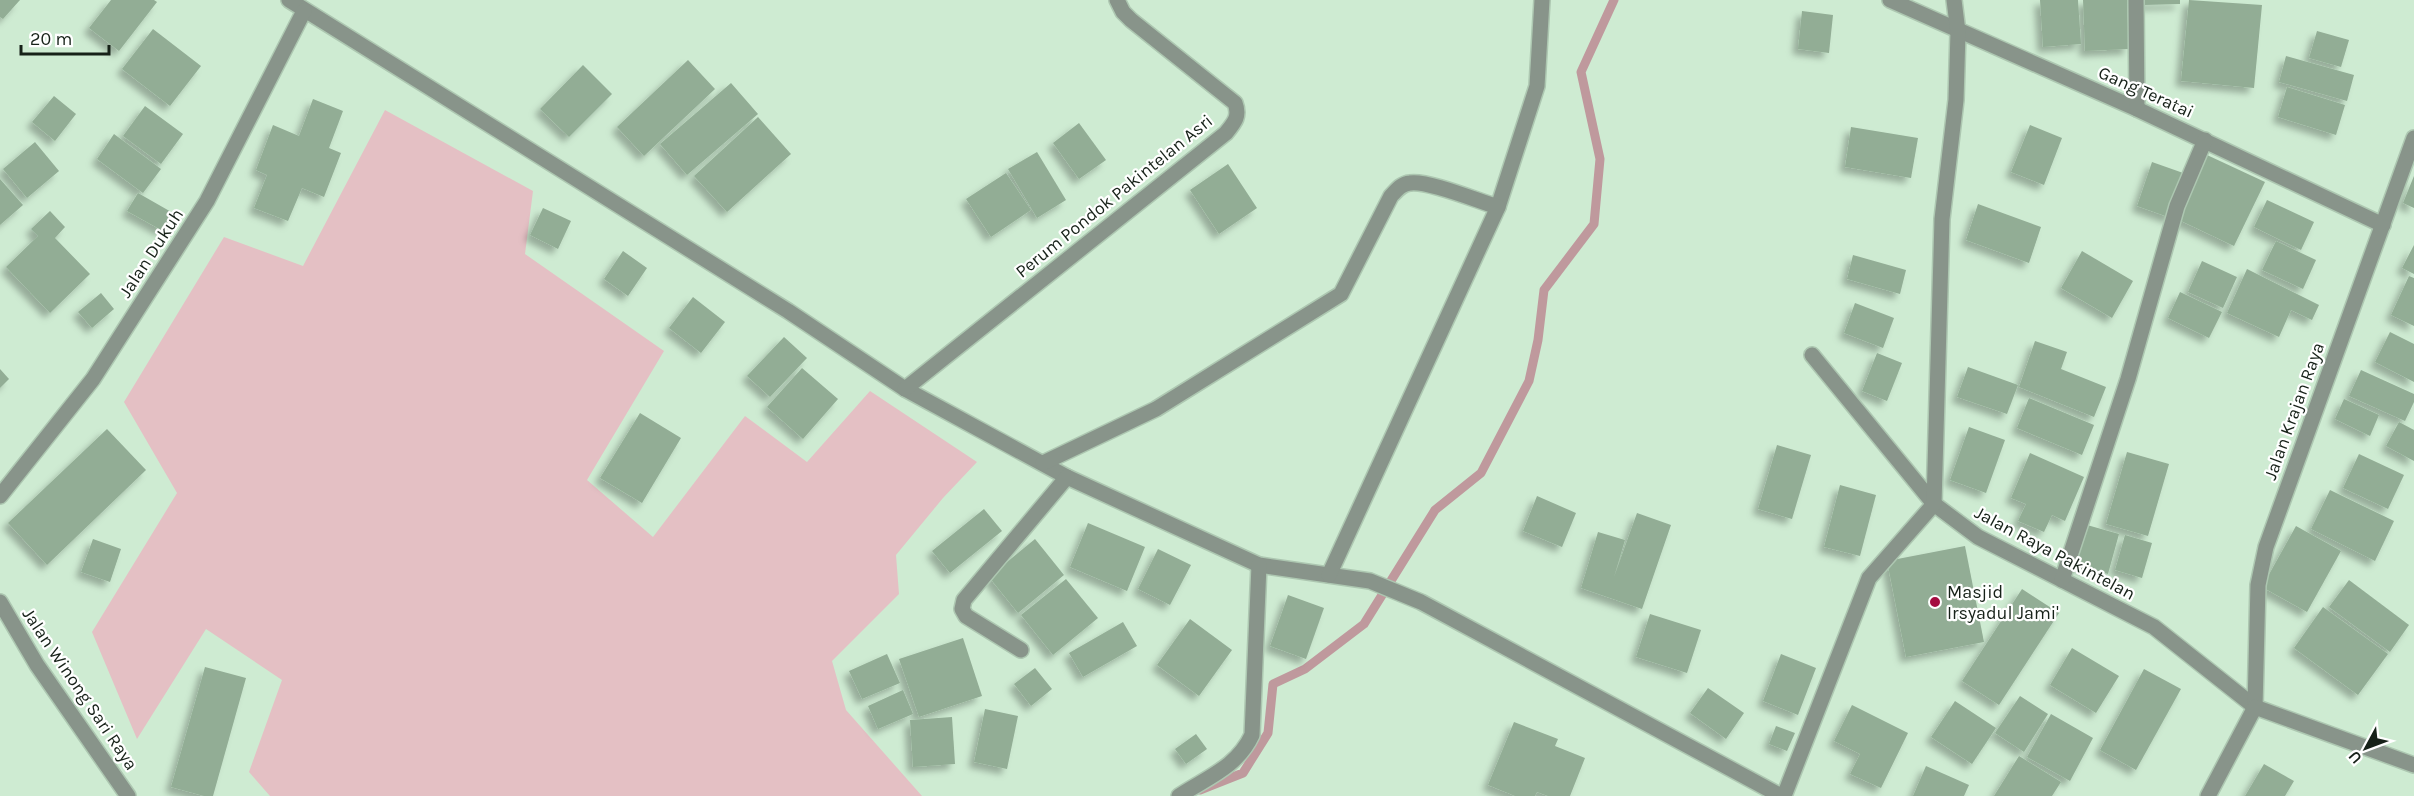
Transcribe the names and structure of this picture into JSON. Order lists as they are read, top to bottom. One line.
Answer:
{"streets":{"street":["Gang Teratai","Perum Pondok Pakintelan Asri","Jalan Dukuh","Jalan Krajan Raya","Jalan Raya Pakintelan","Jalan Winong Sari Raya"]},"crossings":[["Gang Teratai","Jalan Krajan Raya"],["Jalan Krajan Raya","Jalan Raya Pakintelan"]],"places":["Masjid Irsyadul Jami'"],"scale_bar":"20 m","north":"bottom left"}
